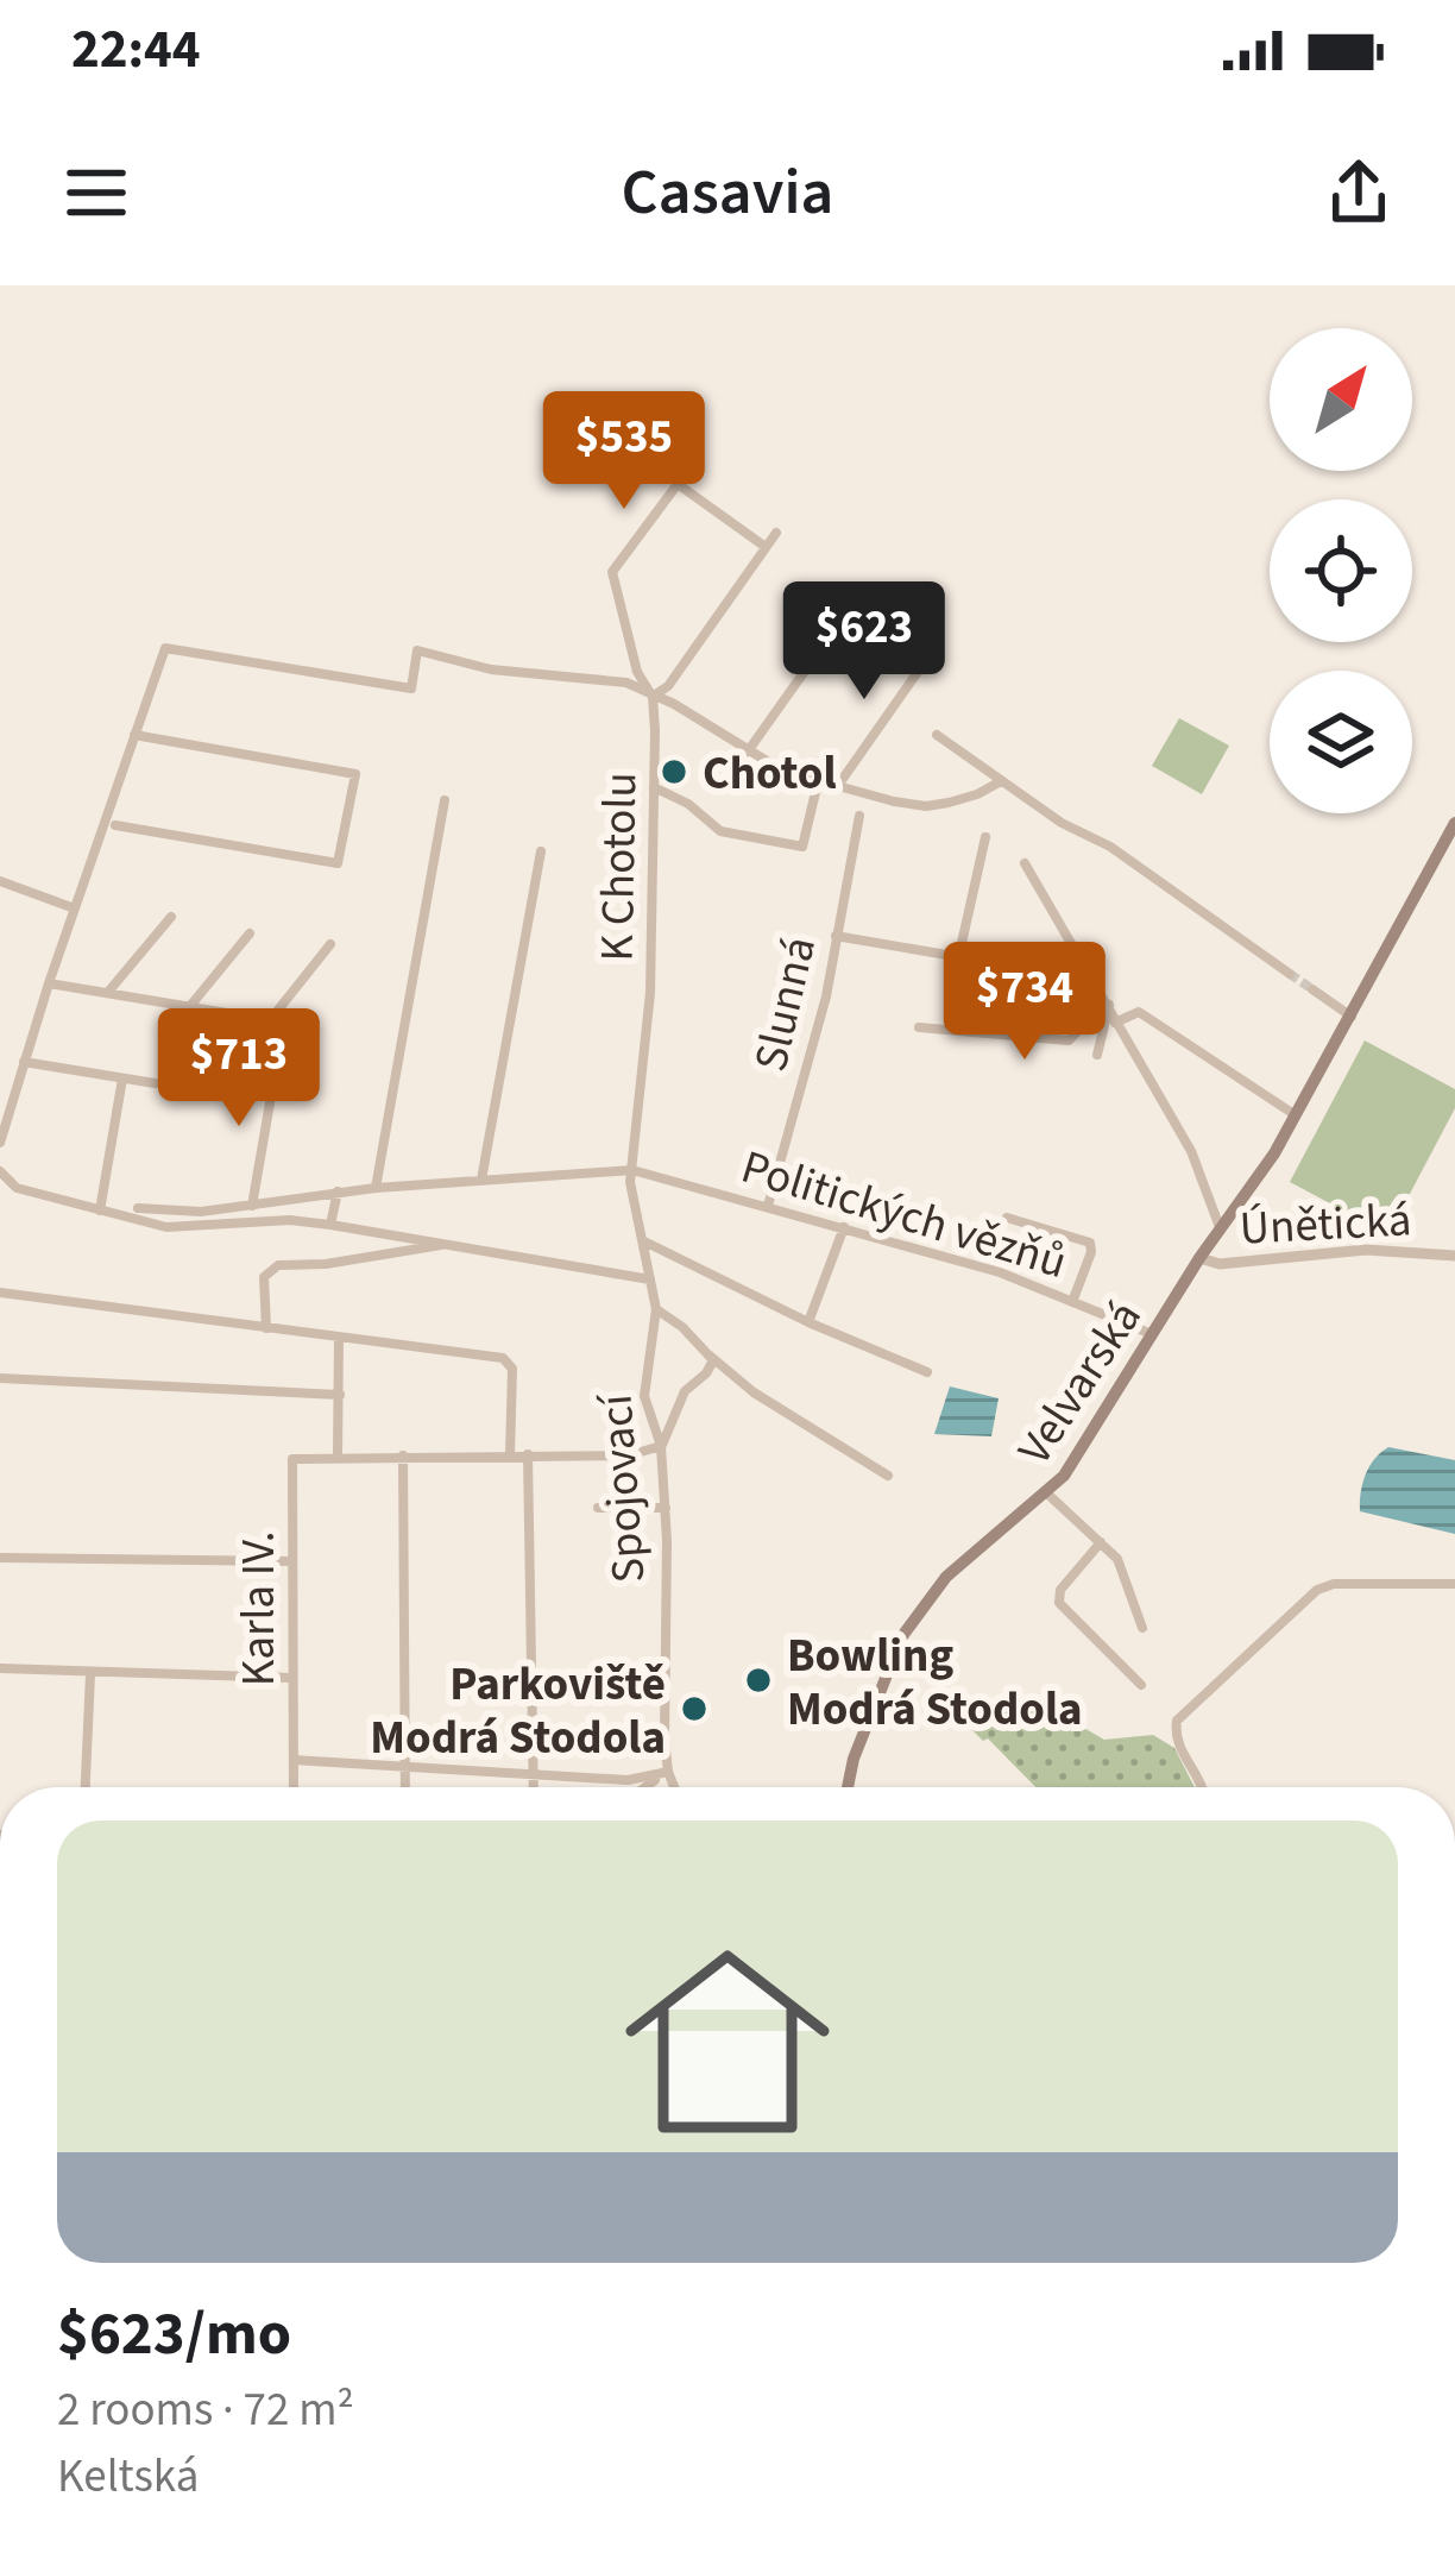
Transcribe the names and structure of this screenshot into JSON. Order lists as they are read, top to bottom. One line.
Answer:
{"streets":{"main road":["Velvarská"],"street":["K Chotolu","Slunná","Politických vězňů","Únětická","Spojovací","Karla IV."]},"crossings":[["K Chotolu","Politických vězňů"],["K Chotolu","Spojovací"],["Slunná","Politických vězňů"],["Politických vězňů","Velvarská"],["Politických vězňů","Spojovací"],["Únětická","Velvarská"]],"places":["Chotol","Bowling Modrá Stodola","Parkoviště Modrá Stodola"],"north":"top right","page":{"status":"22:44","header":"Casavia","price":["$535","$623","$734","$713"],"list":[{"name":"$623/mo","note":"2 rooms · 72 m² · Keltská"}]}}
